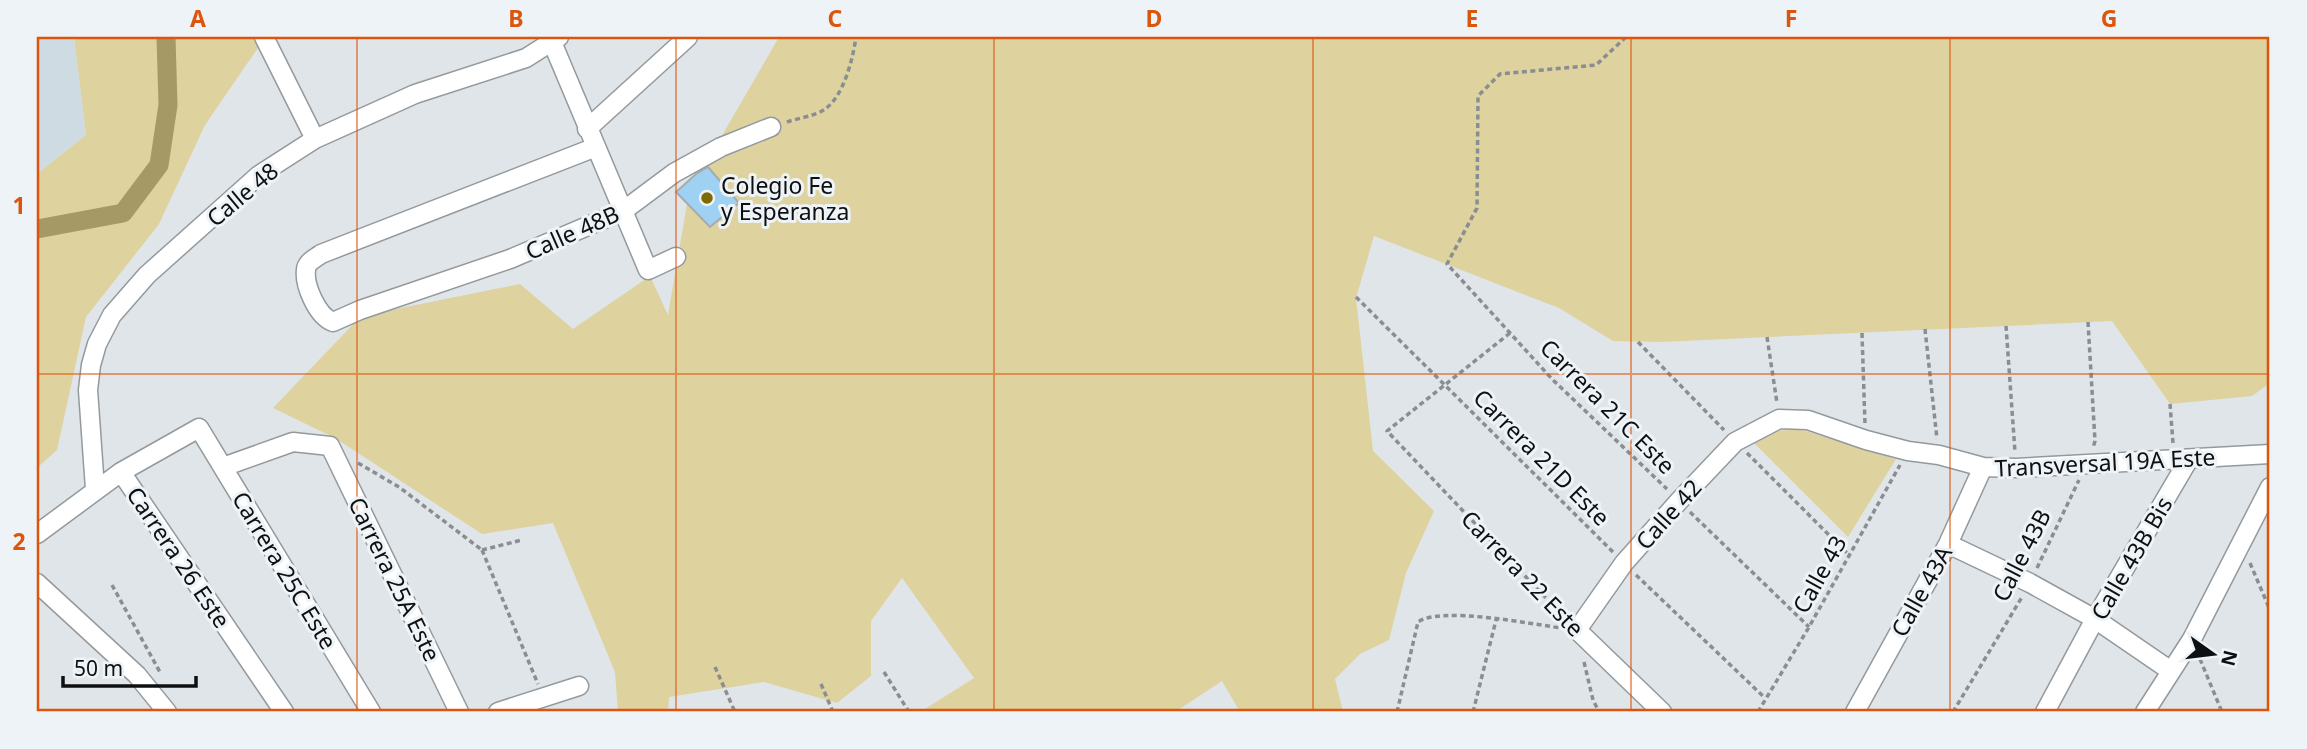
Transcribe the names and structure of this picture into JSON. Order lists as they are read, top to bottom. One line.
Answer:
{"streets":{"street":["Calle 48","Calle 48B","Transversal 19A Este","Calle 42","Carrera 26 Este","Calle 43B Bis","Carrera 25C Este","Carrera 22 Este","Carrera 25A Este","Calle 43A"],"path":["Carrera 21C Este","Carrera 21D Este","Calle 43B","Calle 43"]},"crossings":[["Carrera 21C Este","Calle 42"],["Carrera 21C Este","Calle 43"],["Carrera 21D Este","Calle 42"],["Carrera 21D Este","Carrera 22 Este"],["Carrera 21D Este","Calle 43"],["Transversal 19A Este","Calle 42"],["Transversal 19A Este","Calle 43B"],["Transversal 19A Este","Calle 43B Bis"],["Transversal 19A Este","Calle 43"],["Transversal 19A Este","Calle 43A"],["Calle 42","Carrera 22 Este"],["Carrera 26 Este","Carrera 25C Este"]],"places":["Colegio Fe y Esperanza"],"scale_bar":"50 m","north":"right","grid":{"columns":["A","B","C","D","E","F","G"],"rows":["1","2"]}}
